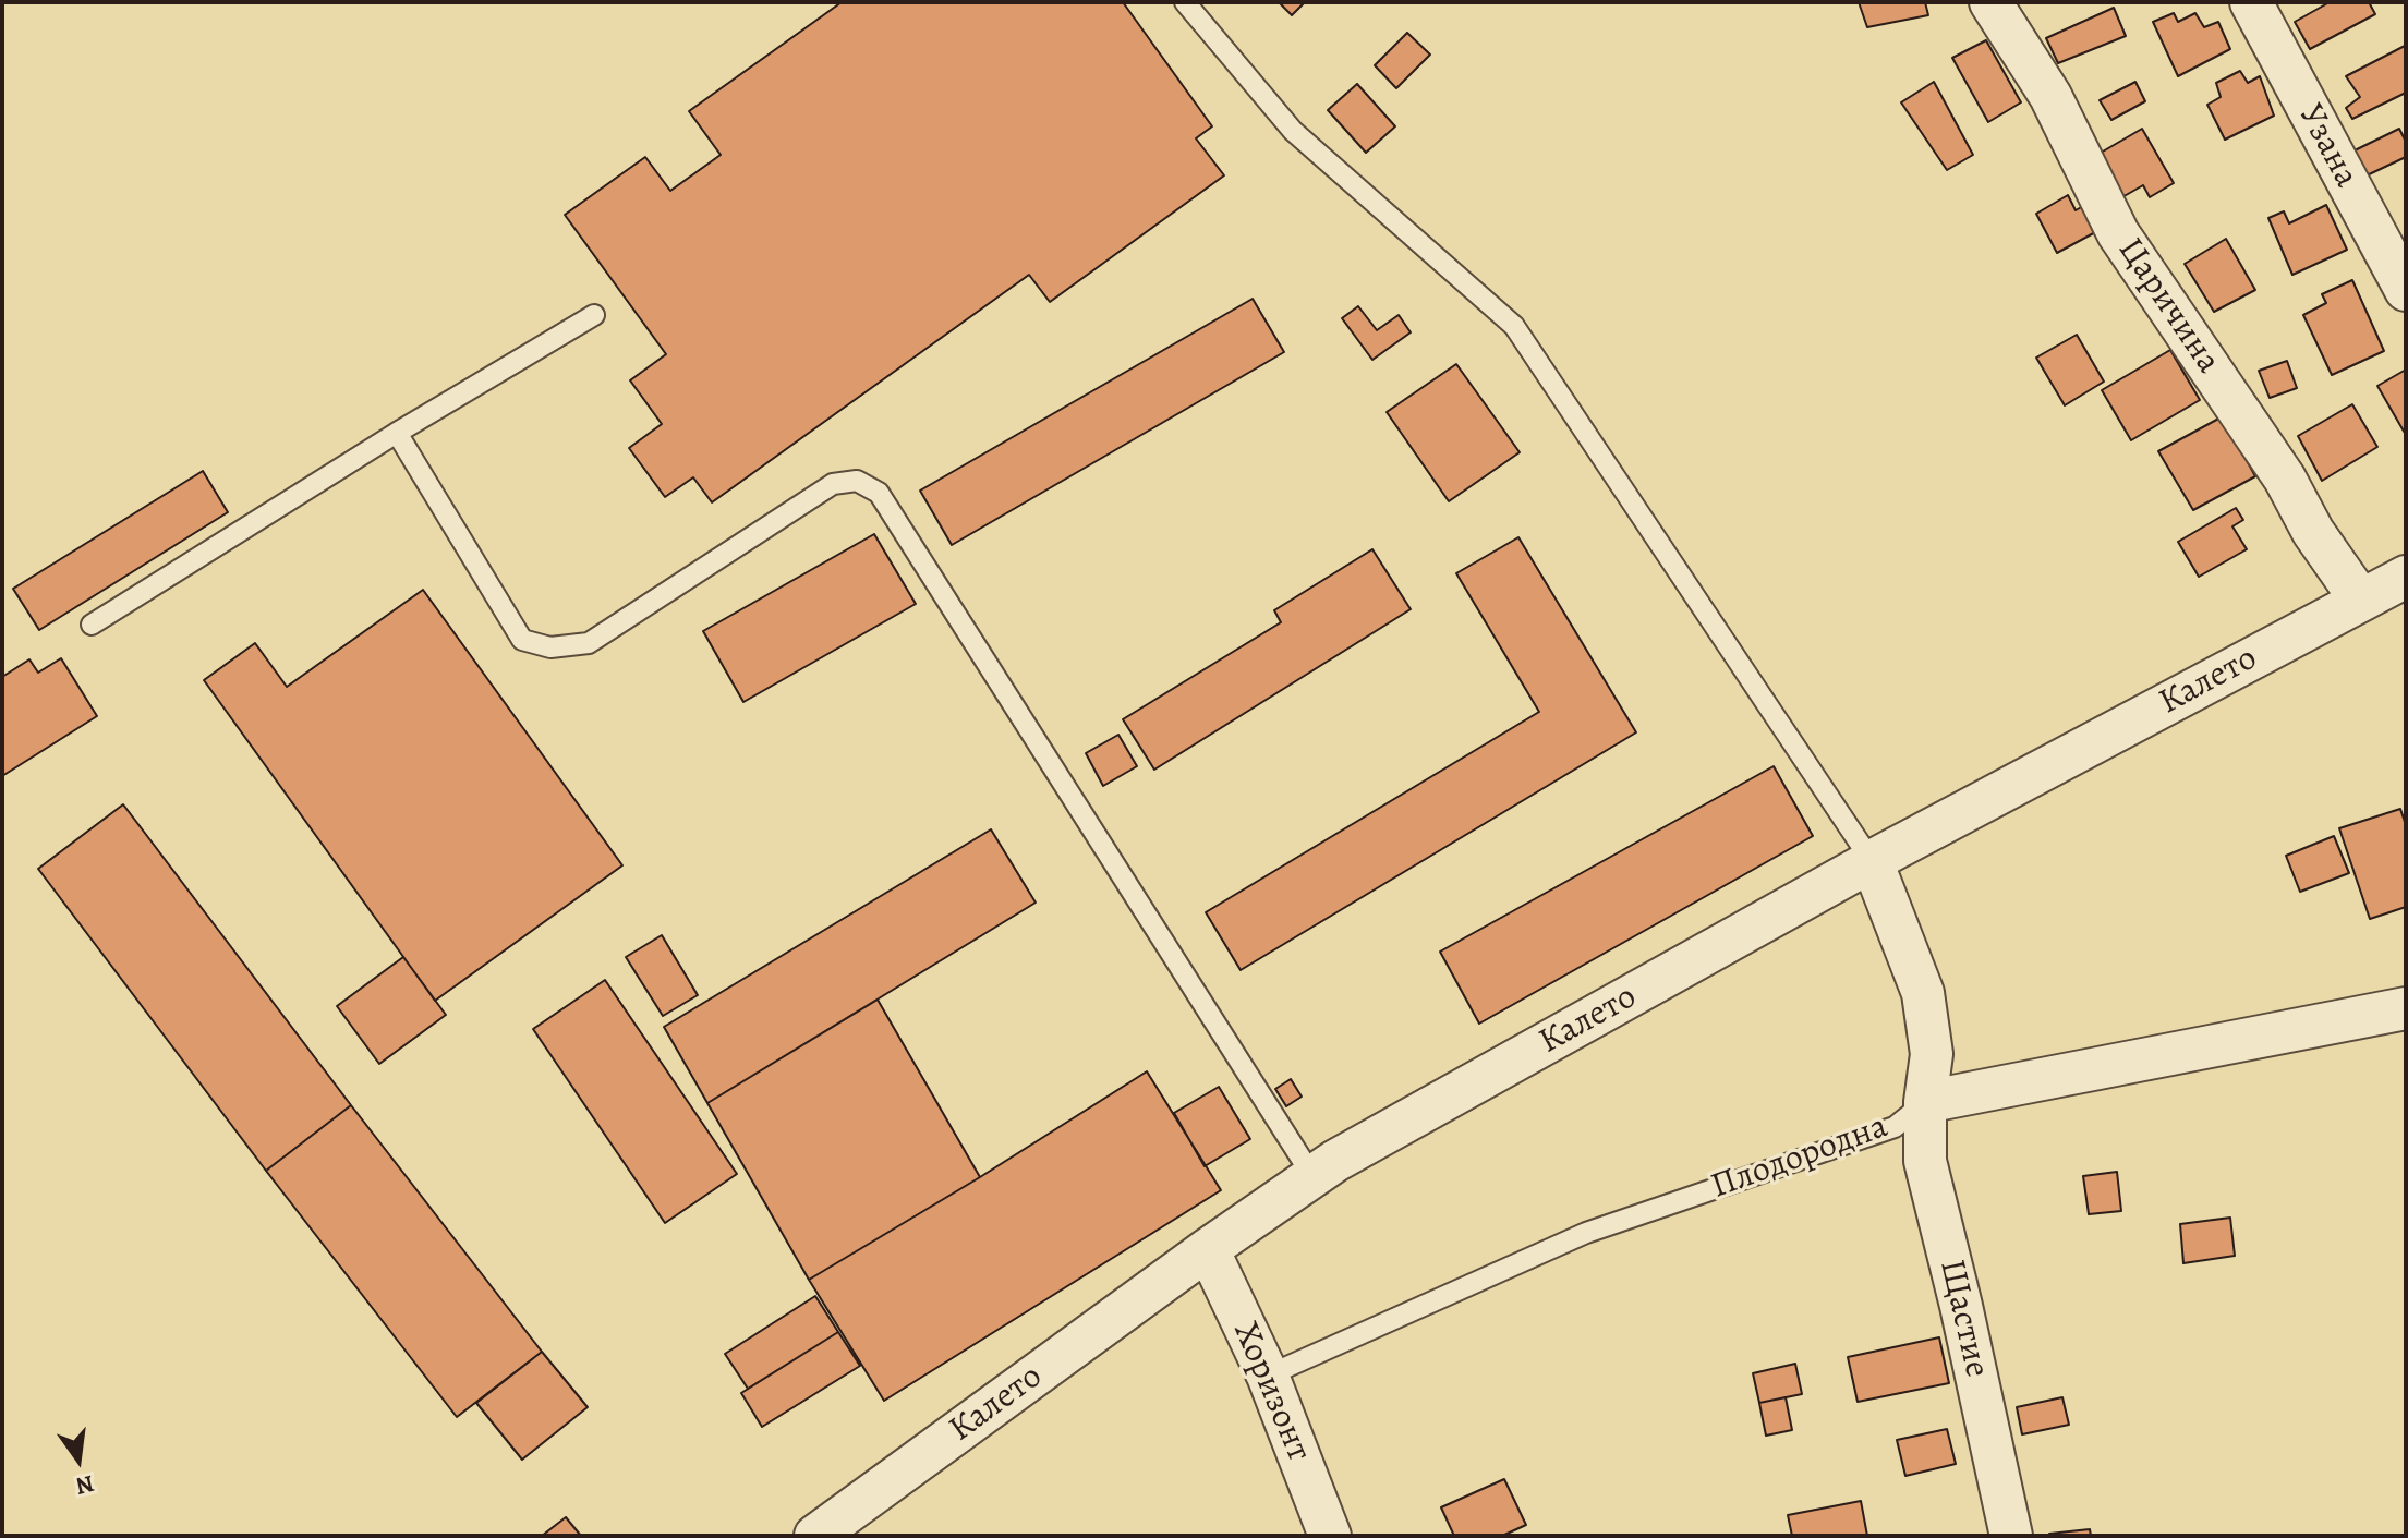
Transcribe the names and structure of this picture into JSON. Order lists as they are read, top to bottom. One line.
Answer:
{"streets":{"street":["Узана","Царичина","Калето","Плодородна","Щастие","Хоризонт"]},"crossings":[["Царичина","Калето"],["Калето","Щастие"],["Калето","Хоризонт"],["Плодородна","Щастие"],["Плодородна","Хоризонт"]],"north":"bottom"}
